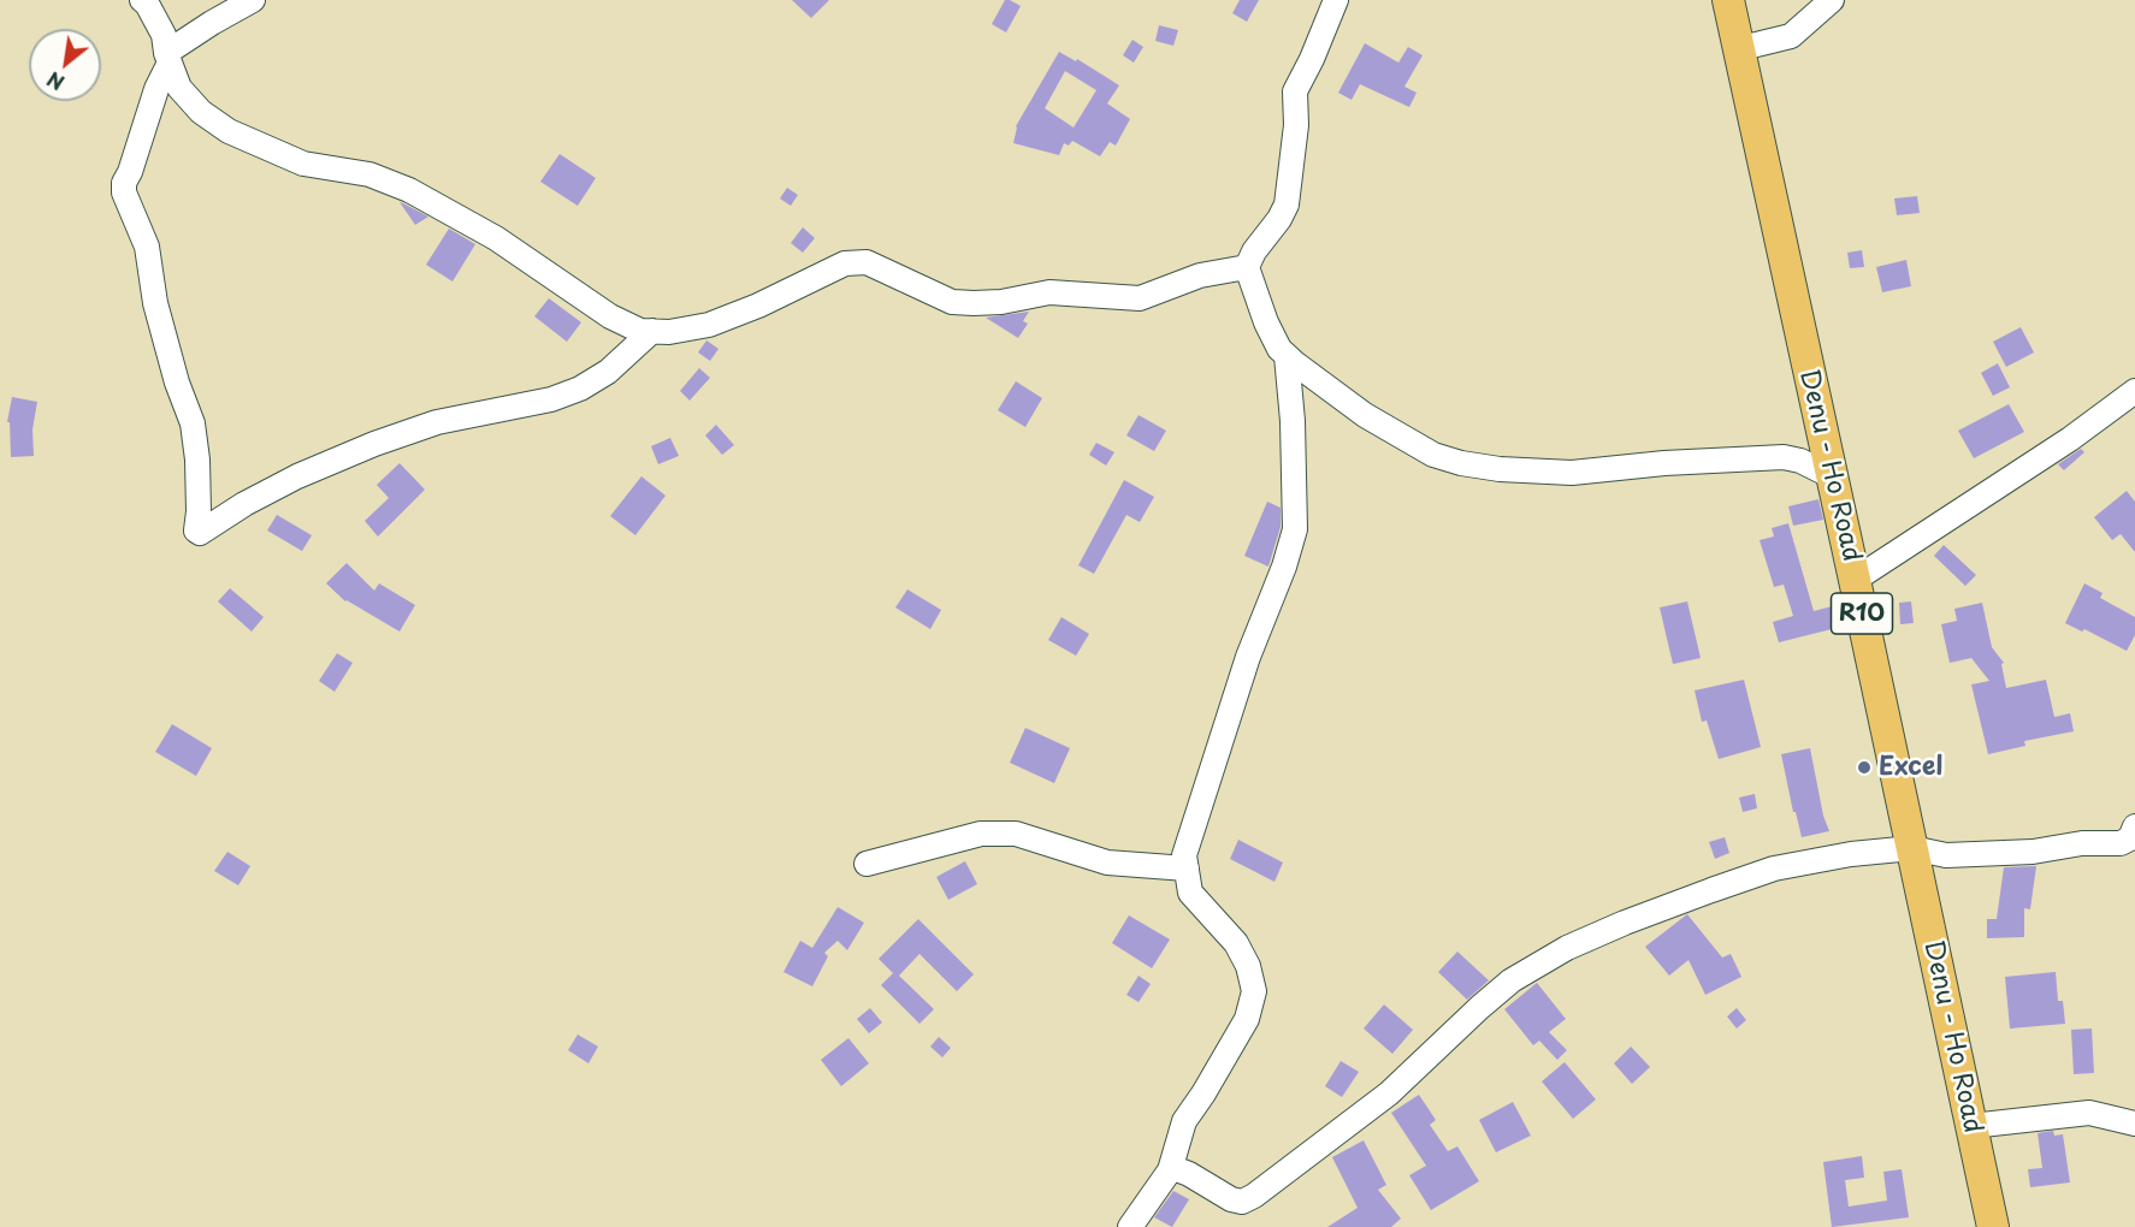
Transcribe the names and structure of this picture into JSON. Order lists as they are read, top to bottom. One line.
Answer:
{"streets":{"main road":["Denu - Ho Road","R10"]},"places":["Excel"],"north":"bottom left"}
